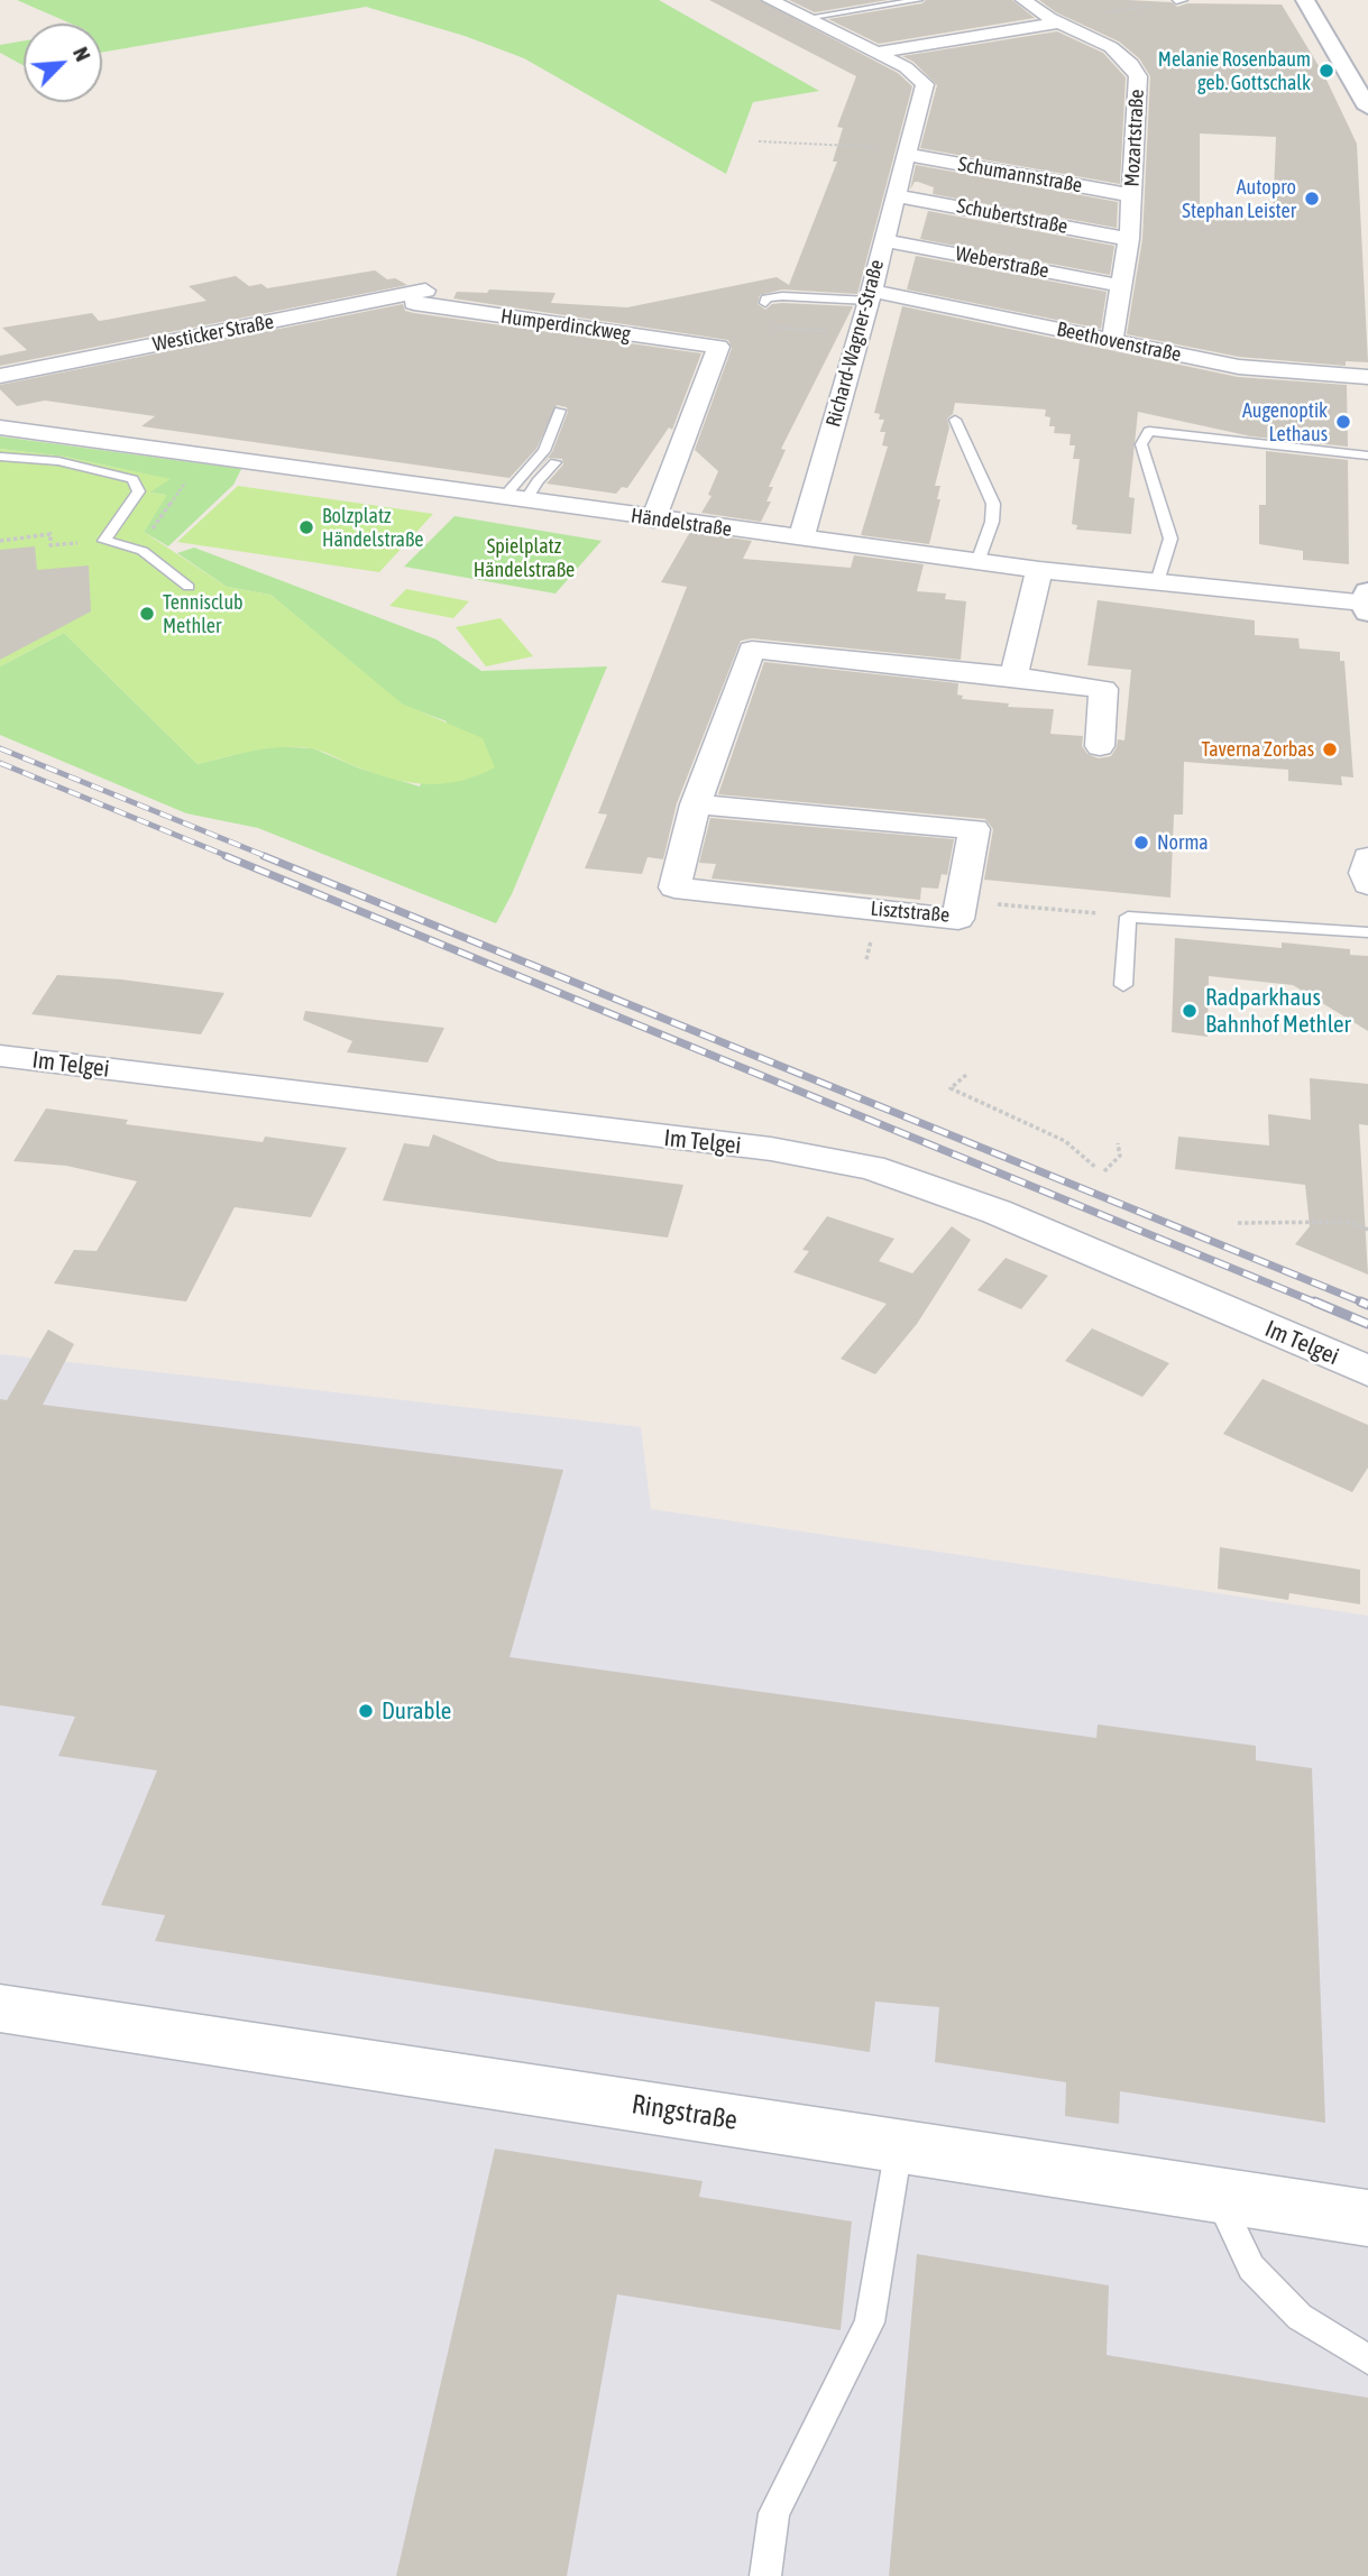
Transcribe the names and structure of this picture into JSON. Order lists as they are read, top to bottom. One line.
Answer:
{"streets":{"street":["Mozartstraße","Schumannstraße","Schubertstraße","Weberstraße","Humperdinckweg","Westicker Straße","Beethovenstraße","Richard-Wagner-Straße","Händelstraße","Lisztstraße","Im Telgei","Ringstraße"]},"crossings":[["Mozartstraße","Schumannstraße"],["Mozartstraße","Schubertstraße"],["Mozartstraße","Weberstraße"],["Mozartstraße","Beethovenstraße"],["Schumannstraße","Richard-Wagner-Straße"],["Schubertstraße","Richard-Wagner-Straße"],["Weberstraße","Richard-Wagner-Straße"],["Humperdinckweg","Westicker Straße"],["Beethovenstraße","Richard-Wagner-Straße"],["Richard-Wagner-Straße","Händelstraße"]],"parks":["Spielplatz Händelstraße"],"places":["Melanie Rosenbaum geb. Gottschalk","Autopro Stephan Leister","Augenoptik Lethaus","Bolzplatz Händelstraße","Tennisclub Methler","Taverna Zorbas","Norma","Radparkhaus Bahnhof Methler","Durable"],"north":"top right"}
